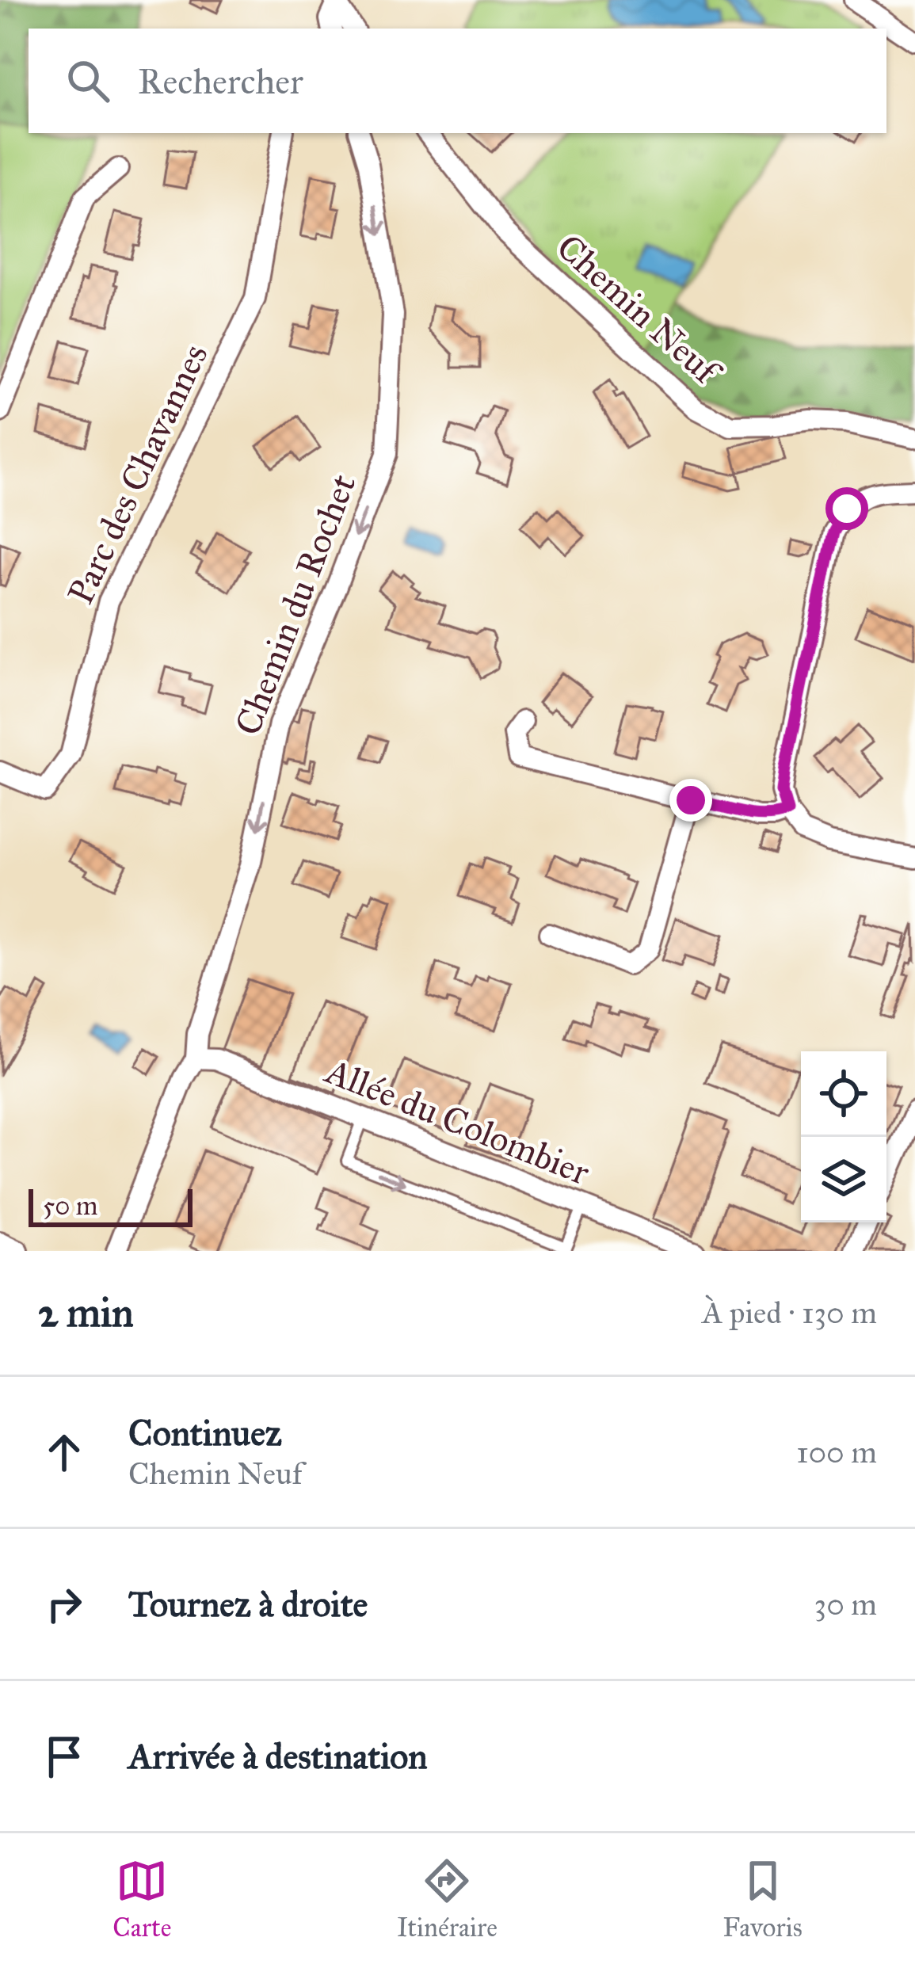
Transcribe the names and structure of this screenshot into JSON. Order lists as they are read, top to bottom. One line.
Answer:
{"streets":{"street":["Chemin Neuf","Parc des Chavannes","Chemin du Rochet","Allée du Colombier"]},"crossings":[["Chemin du Rochet","Allée du Colombier"]],"one_way":["Chemin du Rochet"],"scale_bar":"50 m","page":{"search":"Rechercher","scale":"50 m","heading":["2 min","À pied · 130 m"],"list":[["Continuez","Chemin Neuf","100 m"],["Tournez à droite","30 m"],"Arrivée à destination"],"nav":["Carte","Itinéraire","Favoris"]}}
